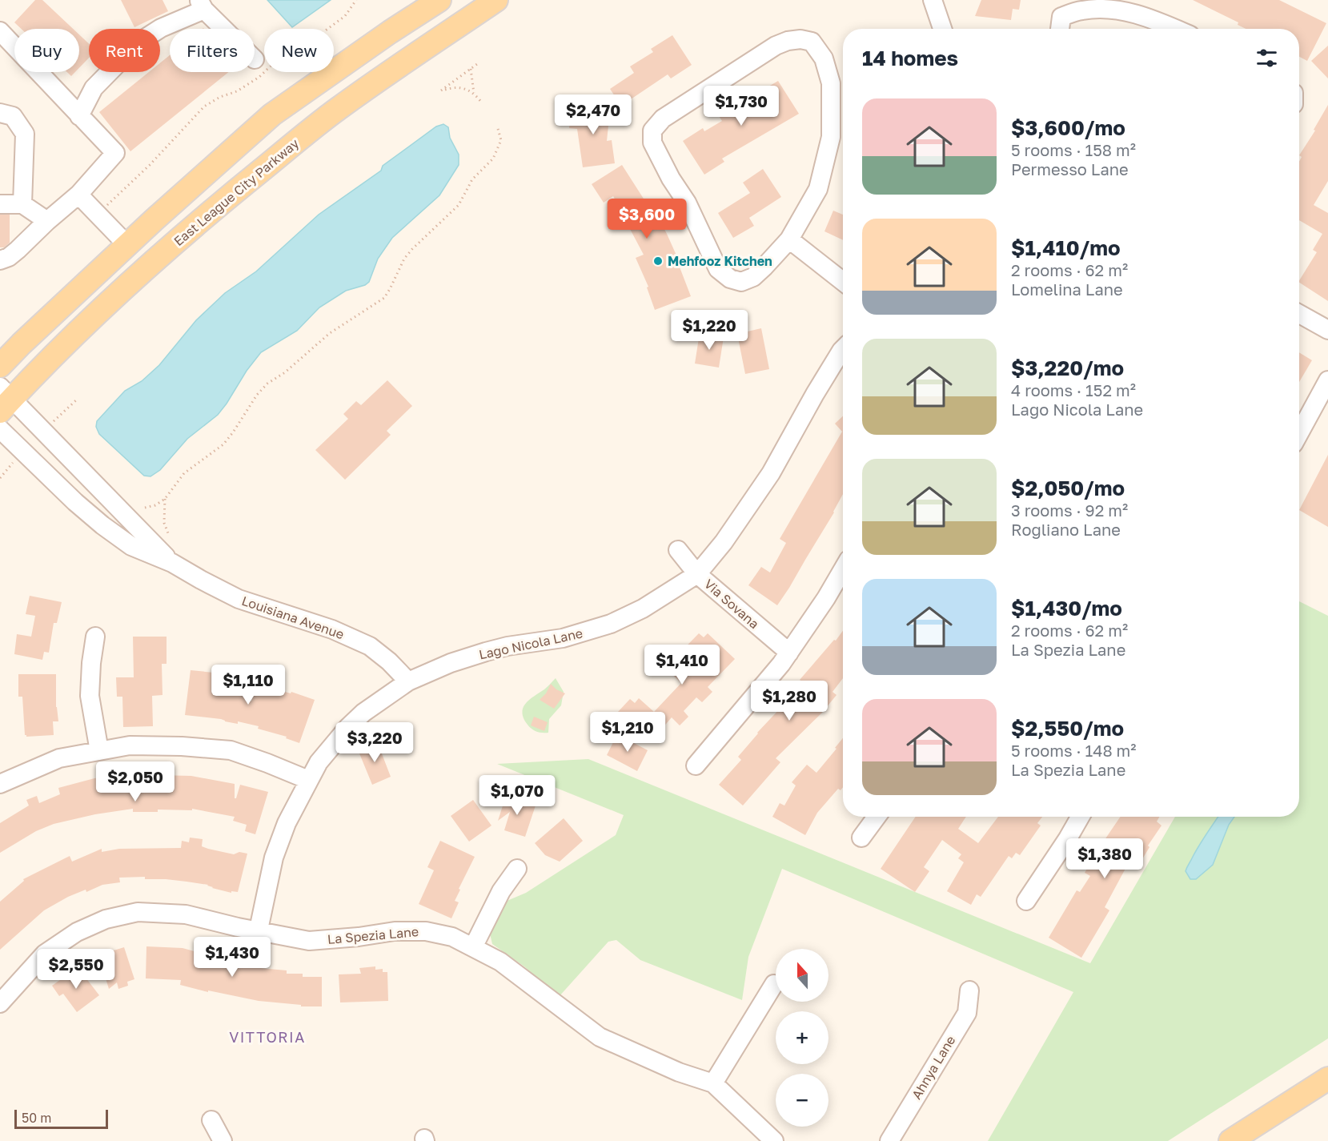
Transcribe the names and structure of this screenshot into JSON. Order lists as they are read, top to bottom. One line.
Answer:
{"streets":{"main road":["East League City Parkway"],"street":["Via Sovana","Louisiana Avenue","Lago Nicola Lane","La Spezia Lane","Ahnya Lane"]},"crossings":[["East League City Parkway","Louisiana Avenue"],["Via Sovana","Lago Nicola Lane"],["Louisiana Avenue","Lago Nicola Lane"],["Lago Nicola Lane","La Spezia Lane"]],"districts":["VITTORIA"],"places":["Mehfooz Kitchen"],"scale_bar":"50 m","north":"top","page":{"chip":["Buy","Rent","Filters","New"],"heading":"14 homes","price":["$1,730","$2,470","$3,600","$1,220","$1,410","$1,110","$1,280","$1,210","$3,220","$2,050","$1,070","$1,380","$1,430","$2,550"],"list":[{"name":"$3,600/mo","note":"5 rooms · 158 m² · Permesso Lane"},{"name":"$1,410/mo","note":"2 rooms · 62 m² · Lomelina Lane"},{"name":"$3,220/mo","note":"4 rooms · 152 m² · Lago Nicola Lane"},{"name":"$2,050/mo","note":"3 rooms · 92 m² · Rogliano Lane"},{"name":"$1,430/mo","note":"2 rooms · 62 m² · La Spezia Lane"},{"name":"$2,550/mo","note":"5 rooms · 148 m² · La Spezia Lane"}],"map_buttons":["+","−"],"scale":"50 m"}}
